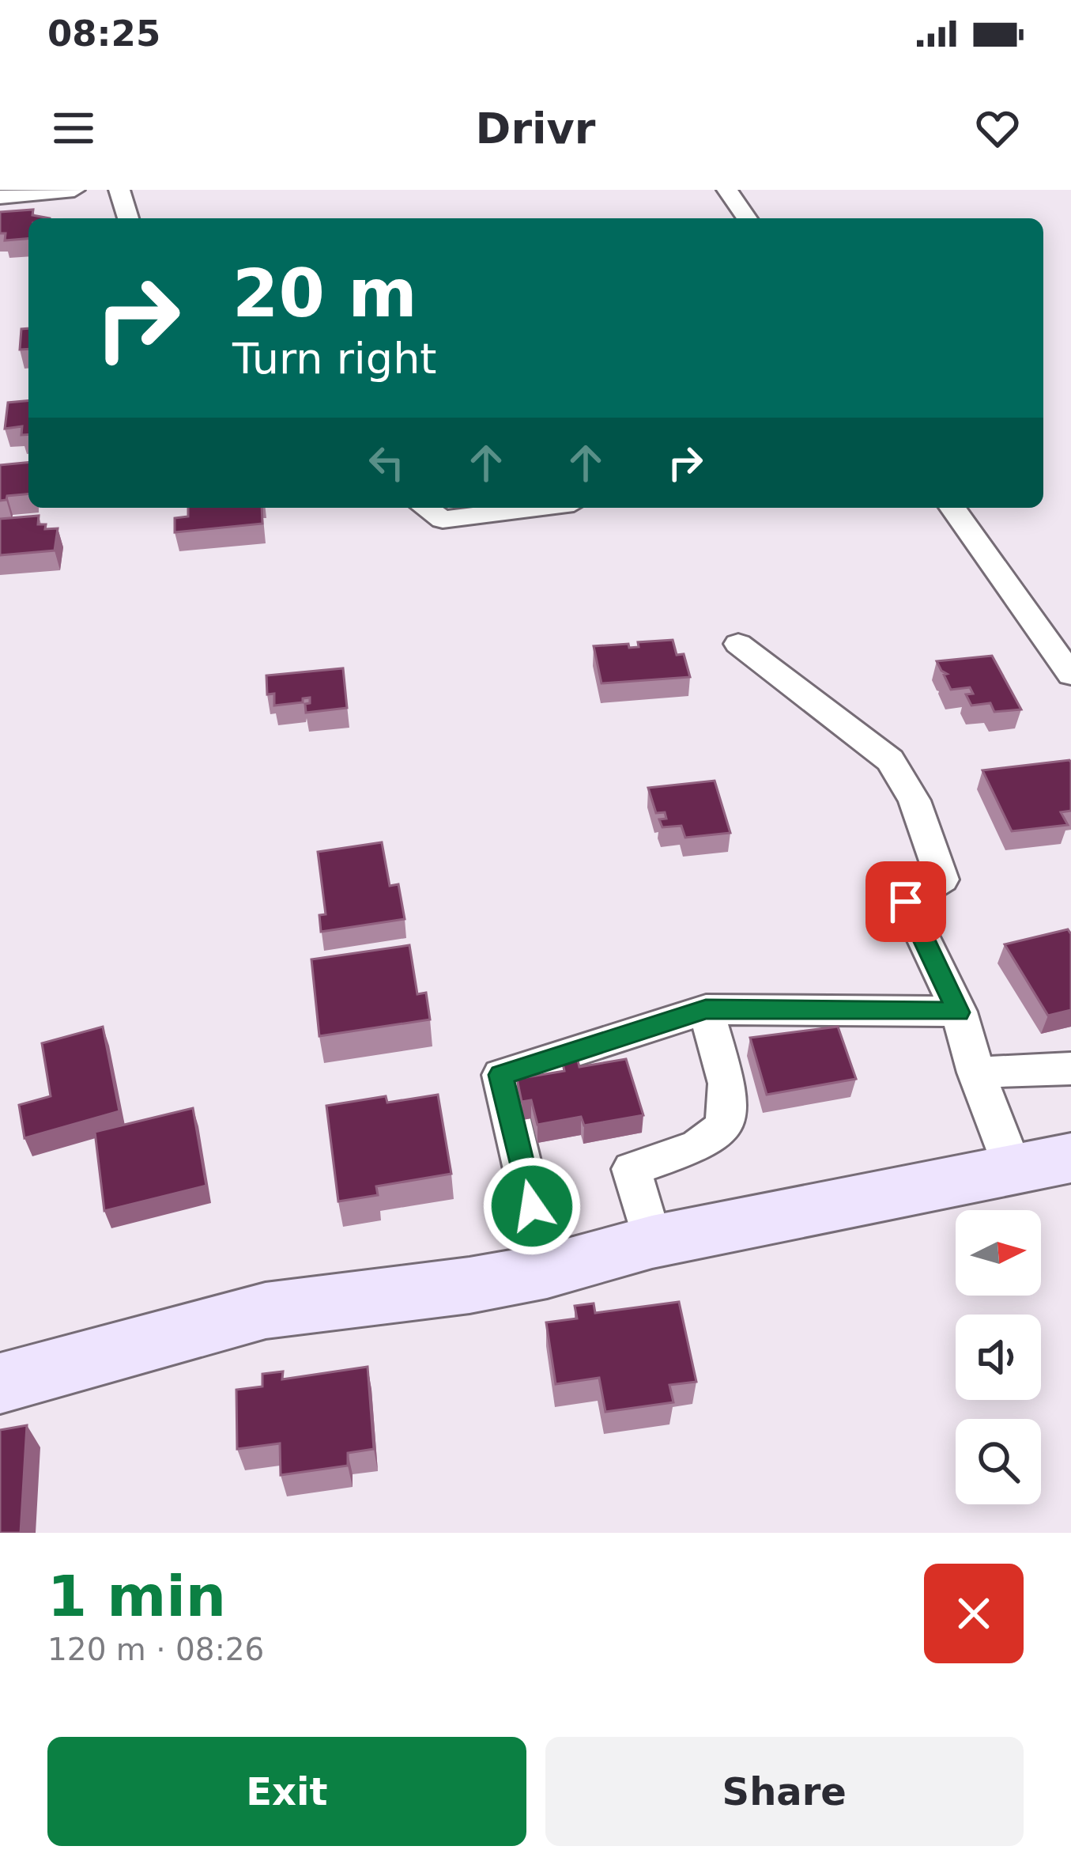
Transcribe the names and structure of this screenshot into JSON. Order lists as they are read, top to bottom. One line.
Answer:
{"north":"right","page":{"status":"08:25","header":"Drivr","turn":["20 m","Turn right"],"heading":["1 min","120 m · 08:26"],"buttons":["Exit","Share"]}}
